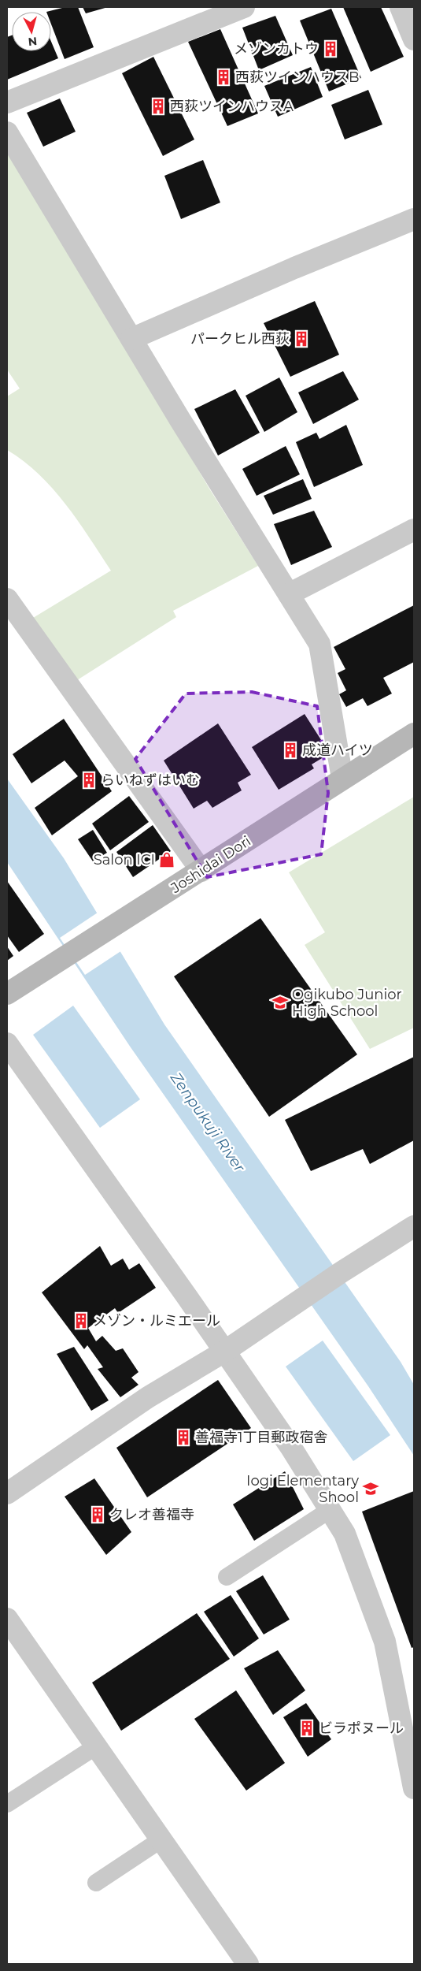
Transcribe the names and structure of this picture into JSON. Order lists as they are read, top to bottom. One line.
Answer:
{"streets":{"main road":["Joshidai Dori"]},"water":["Zenpukuji River"],"places":{"building":["メゾンカトウ","西荻ツインハウスB","西荻ツインハウスA","パークヒル西荻","成道ハイツ","らいねずはいむ","メゾン・ルミエール","善福寺1丁目郵政宿舎","クレオ善福寺","ビラポヌール"],"shop":["Salon ICI"],"school or university":["Ogikubo Junior High School","Iogi Elementary Shool"]},"north":"bottom"}
